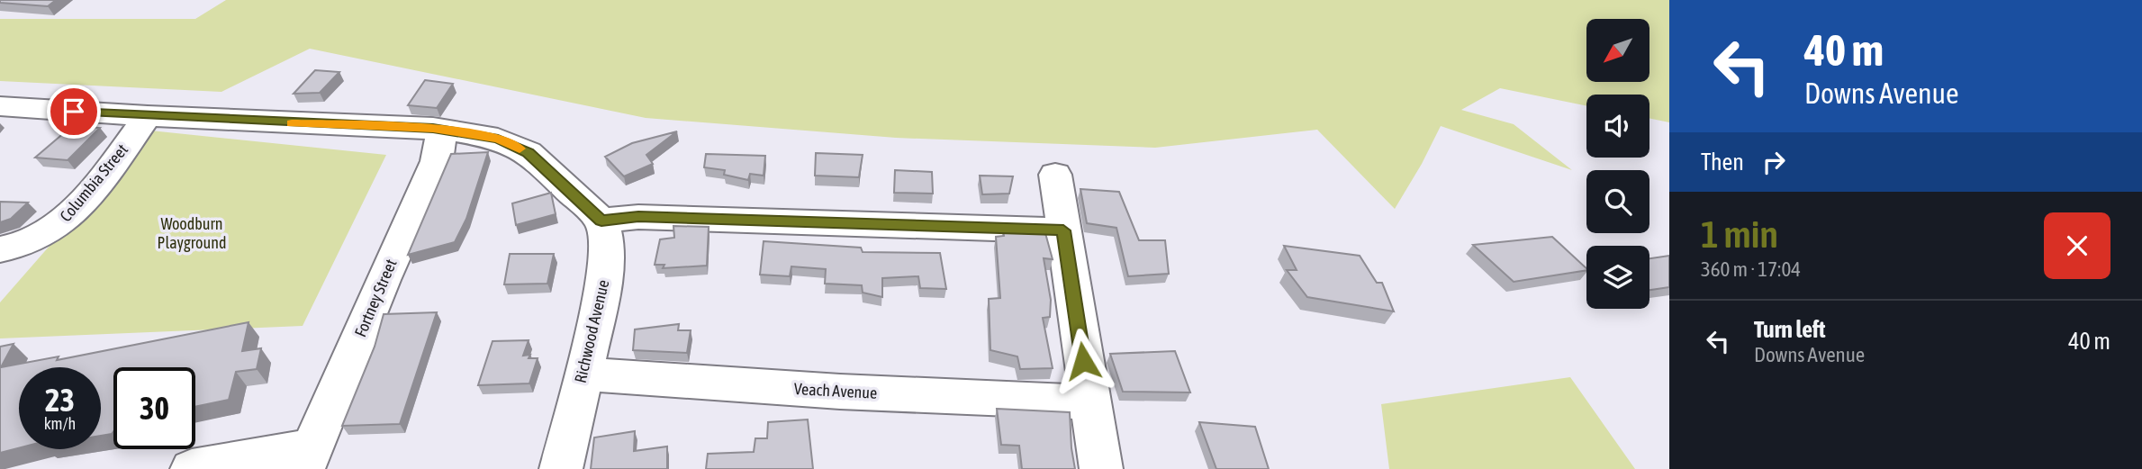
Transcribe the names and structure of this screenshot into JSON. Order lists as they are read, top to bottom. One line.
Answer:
{"streets":{"street":["Columbia Street","Fortney Street","Richwood Avenue","Veach Avenue"]},"crossings":[["Richwood Avenue","Veach Avenue"]],"parks":["Woodburn Playground"],"north":"bottom left","page":{"turn":["40 m","Downs Avenue"],"then":"Then","heading":["1 min","360 m · 17:04"],"list":[{"name":"Turn left","note":"Downs Avenue","value":"40 m"}],"speed":"23 km/h","limit":"30"}}
